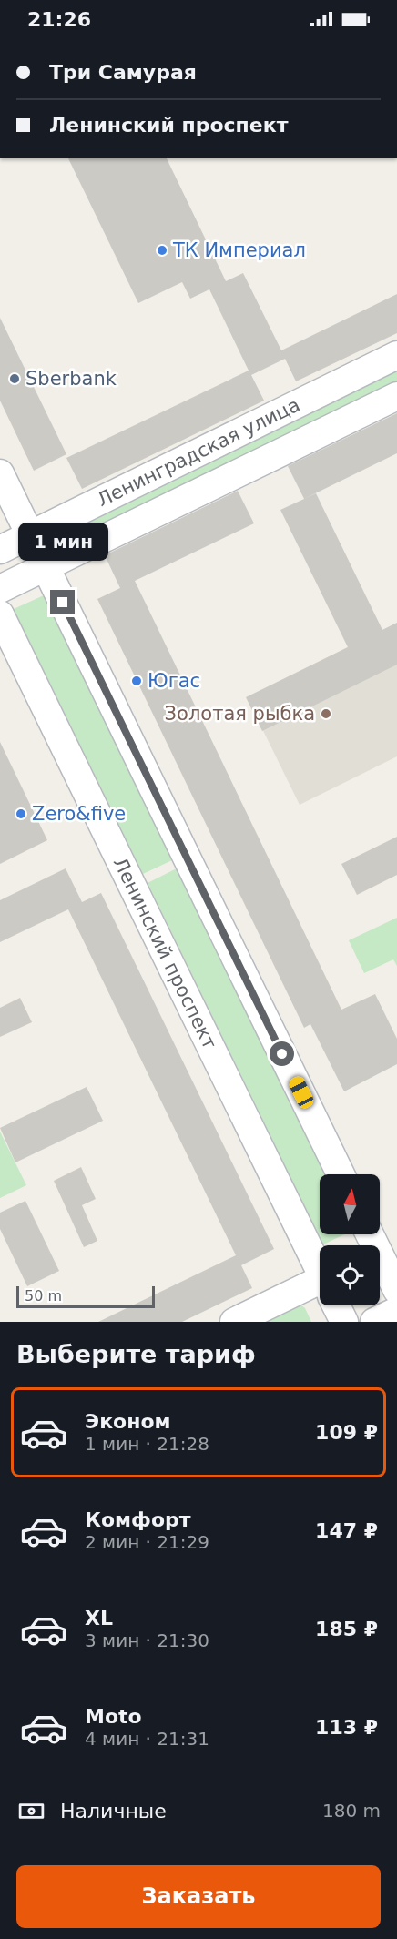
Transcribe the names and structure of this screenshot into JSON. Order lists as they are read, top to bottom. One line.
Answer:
{"streets":{"main road":["Ленинградская улица","Ленинский проспект"]},"places":["ТК Империал","Sberbank","Югас","Золотая рыбка","Zero&five"],"scale_bar":"50 m","north":"top","page":{"status":"21:26","banner":["Три Самурая","Ленинский проспект"],"bubble":"1 мин","scale":"50 m","heading":"Выберите тариф","list":[{"name":"Эконом","note":"1 мин · 21:28","value":"109 ₽"},{"name":"Комфорт","note":"2 мин · 21:29","value":"147 ₽"},{"name":"XL","note":"3 мин · 21:30","value":"185 ₽"},{"name":"Moto","note":"4 мин · 21:31","value":"113 ₽"}],"pay":["Наличные","180 m"],"buttons":"Заказать"}}
